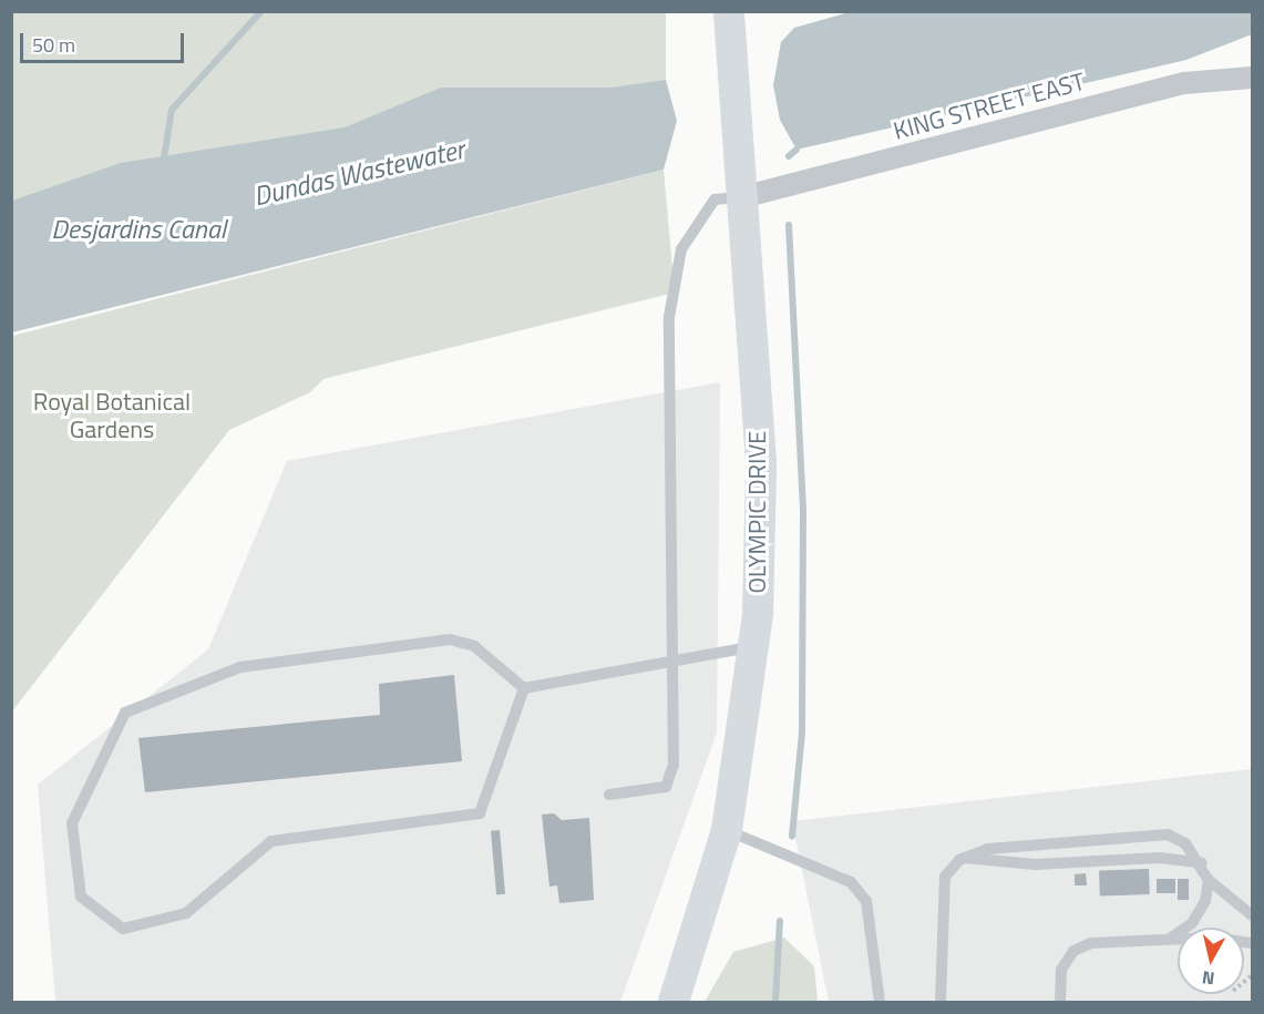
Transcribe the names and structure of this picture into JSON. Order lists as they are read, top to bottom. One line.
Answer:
{"streets":{"main road":["OLYMPIC DRIVE"],"street":["KING STREET EAST"]},"crossings":[["KING STREET EAST","OLYMPIC DRIVE"]],"water":["Dundas Wastewater","Desjardins Canal"],"parks":["Royal Botanical Gardens"],"scale_bar":"50 m","north":"bottom"}
